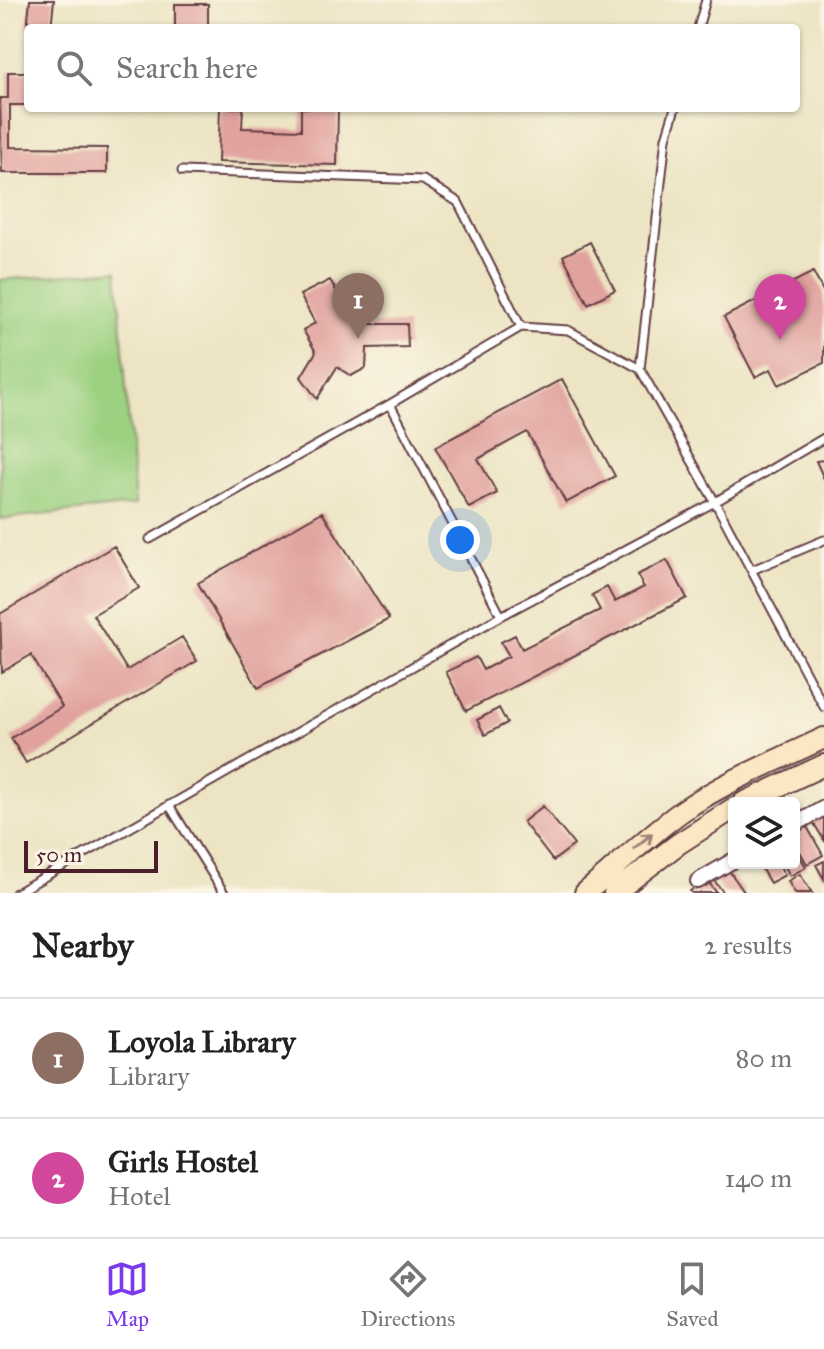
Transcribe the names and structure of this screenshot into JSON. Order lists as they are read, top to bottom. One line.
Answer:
{"scale_bar":"50 m","page":{"search":"Search here","pins":["1","2"],"scale":"50 m","heading":["Nearby","2 results"],"list":[{"mark":"1","name":"Loyola Library","note":"Library","value":"80 m"},{"mark":"2","name":"Girls Hostel","note":"Hotel","value":"140 m"}],"nav":["Map","Directions","Saved"]}}
